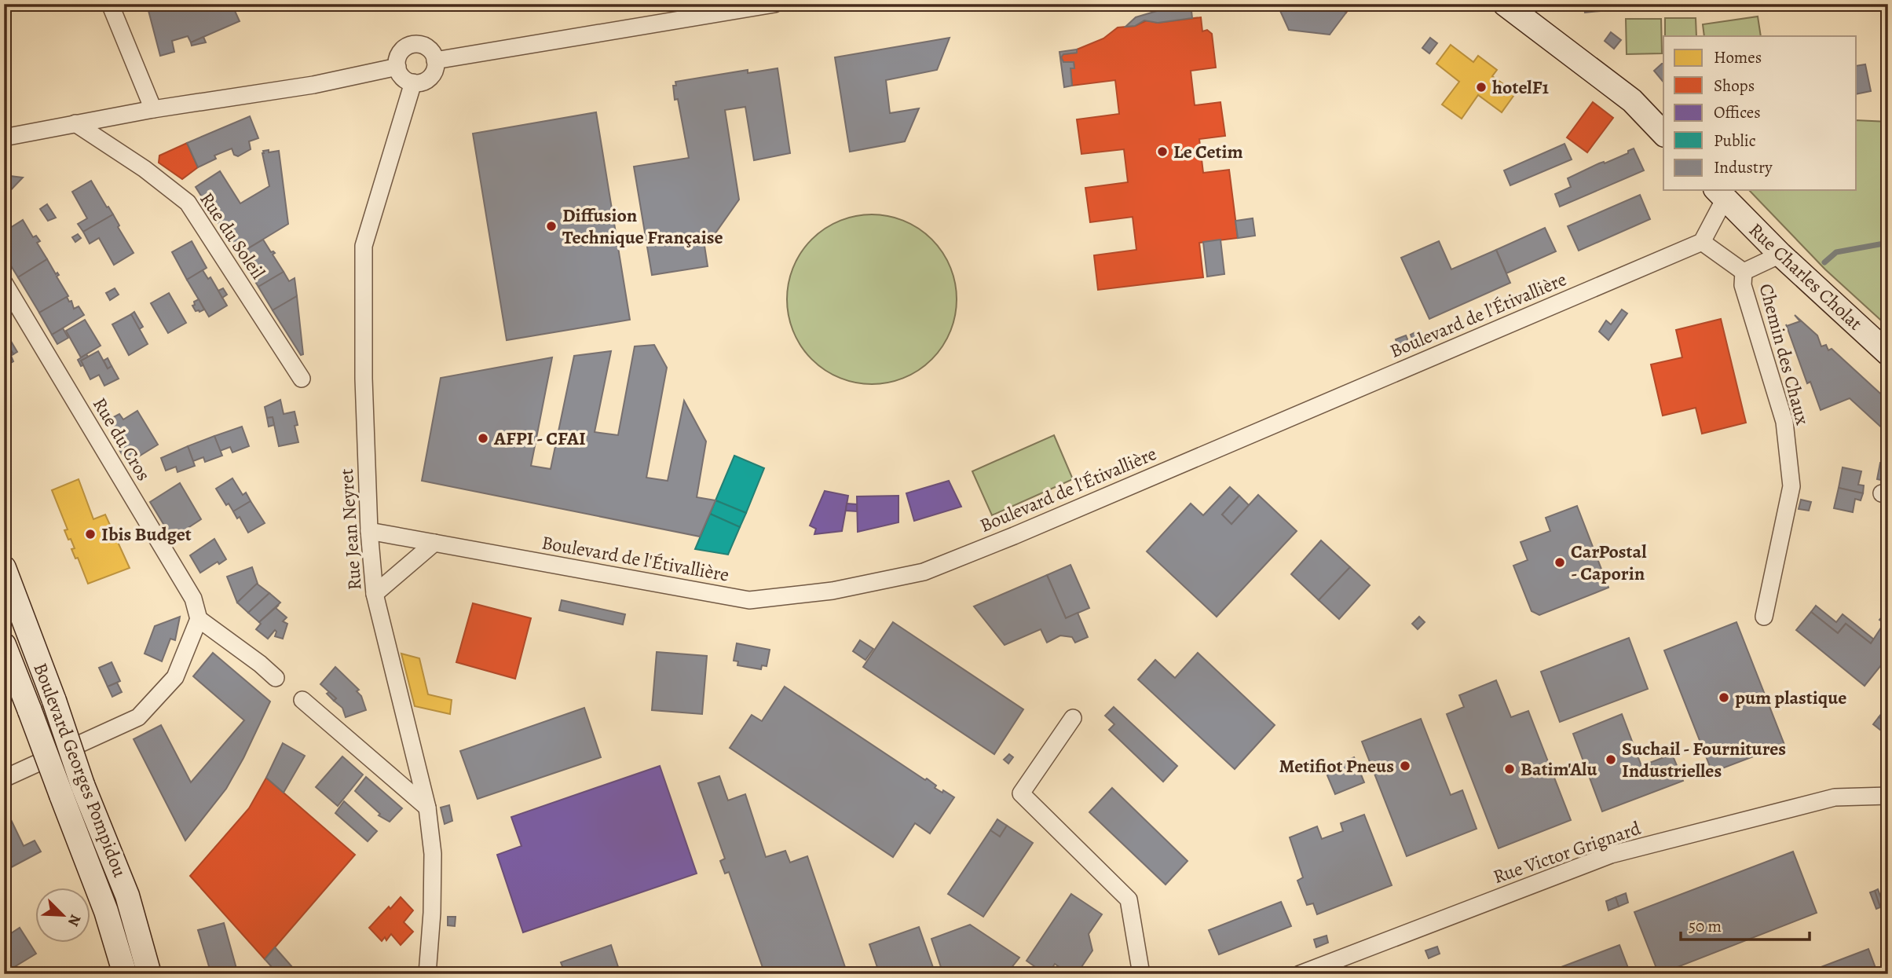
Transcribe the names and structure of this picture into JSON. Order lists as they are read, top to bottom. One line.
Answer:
{"streets":{"main road":["Rue Charles Cholat","Boulevard Georges Pompidou"],"street":["Rue du Soleil","Boulevard de l'Étivallière","Chemin des Chaux","Rue du Cros","Rue Jean Neyret","Rue Victor Grignard"]},"crossings":[["Rue Charles Cholat","Chemin des Chaux"],["Boulevard de l'Étivallière","Rue Jean Neyret"]],"places":["hotelF1","Le Cetim","Diffusion Technique Française","AFPI - CFAI","Ibis Budget","CarPostal - Caporin","pum plastique","Suchail - Fournitures Industrielles","Metifiot Pneus","Batim'Alu"],"legend":["Homes","Shops","Offices","Public","Industry"],"scale_bar":"50 m","north":"bottom right"}
